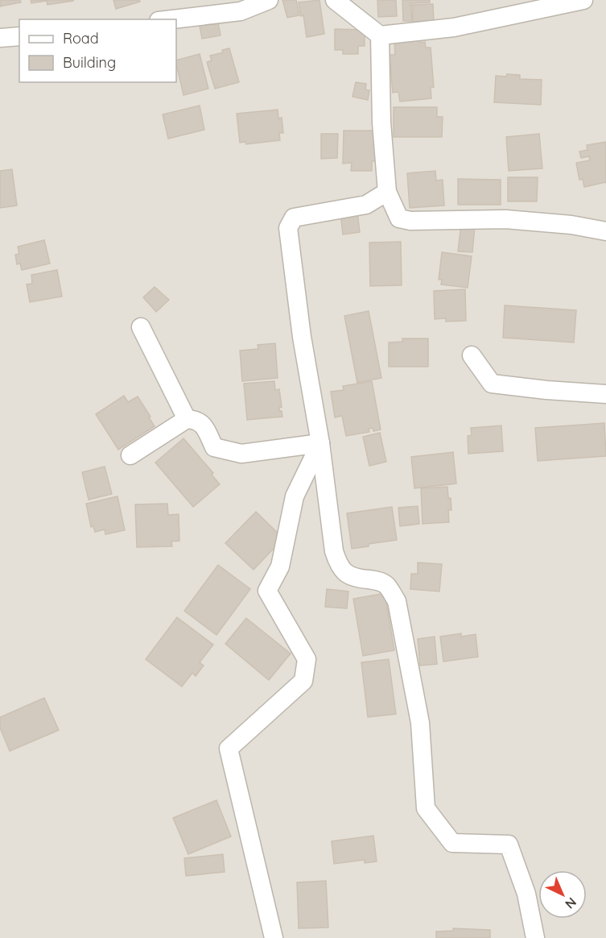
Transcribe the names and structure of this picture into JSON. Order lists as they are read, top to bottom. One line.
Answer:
{"legend":["Road","Building"],"north":"bottom right"}
